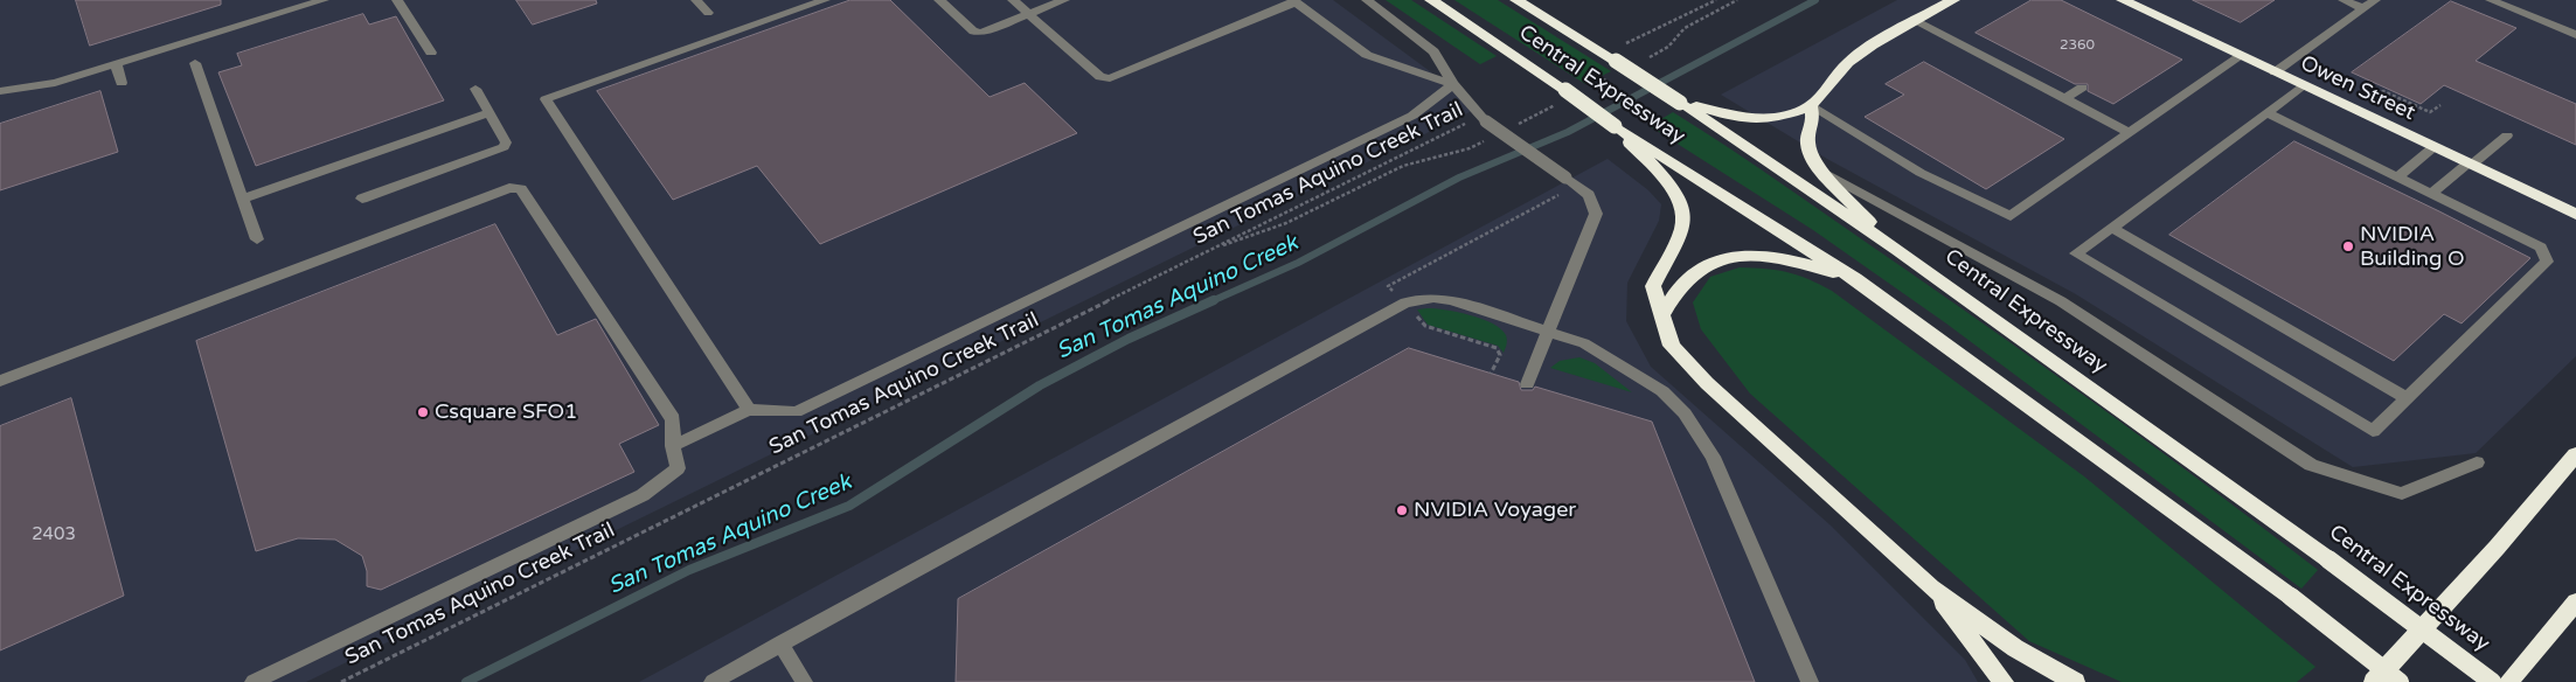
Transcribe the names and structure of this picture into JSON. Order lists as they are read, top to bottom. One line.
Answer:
{"streets":{"highway":["Central Expressway","Owen Street"],"path":["San Tomas Aquino Creek Trail"]},"water":["San Tomas Aquino Creek"],"places":["NVIDIA Building O","Csquare SFO1","NVIDIA Voyager"],"house_numbers":["2360","2403"]}
